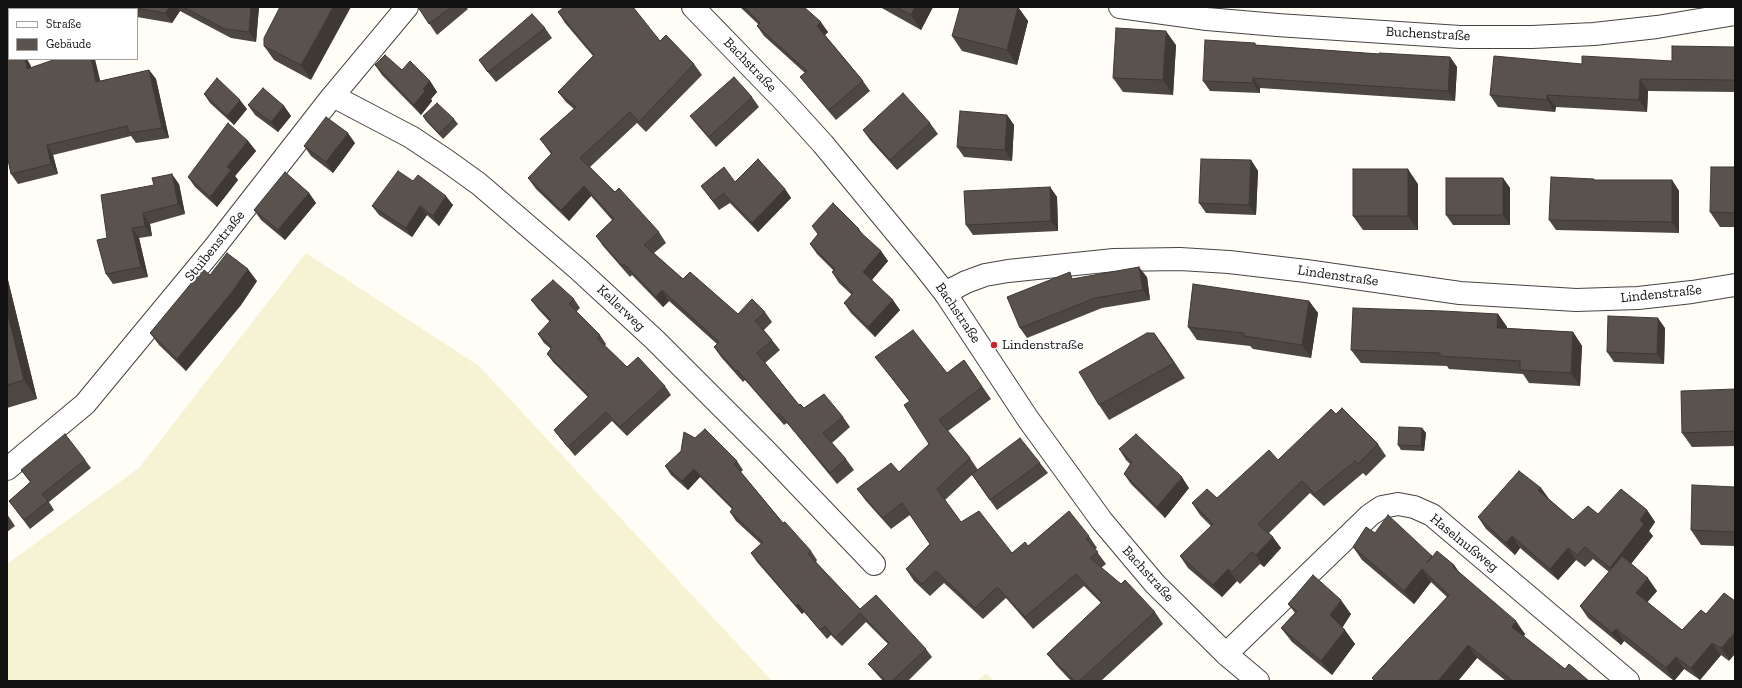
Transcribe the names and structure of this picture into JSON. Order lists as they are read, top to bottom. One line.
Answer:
{"streets":{"street":["Buchenstraße","Bachstraße","Stuibenstraße","Lindenstraße","Kellerweg","Haselnußweg"]},"crossings":[["Bachstraße","Lindenstraße"],["Bachstraße","Haselnußweg"],["Stuibenstraße","Kellerweg"]],"places":["Lindenstraße"],"legend":["Straße","Gebäude"]}
